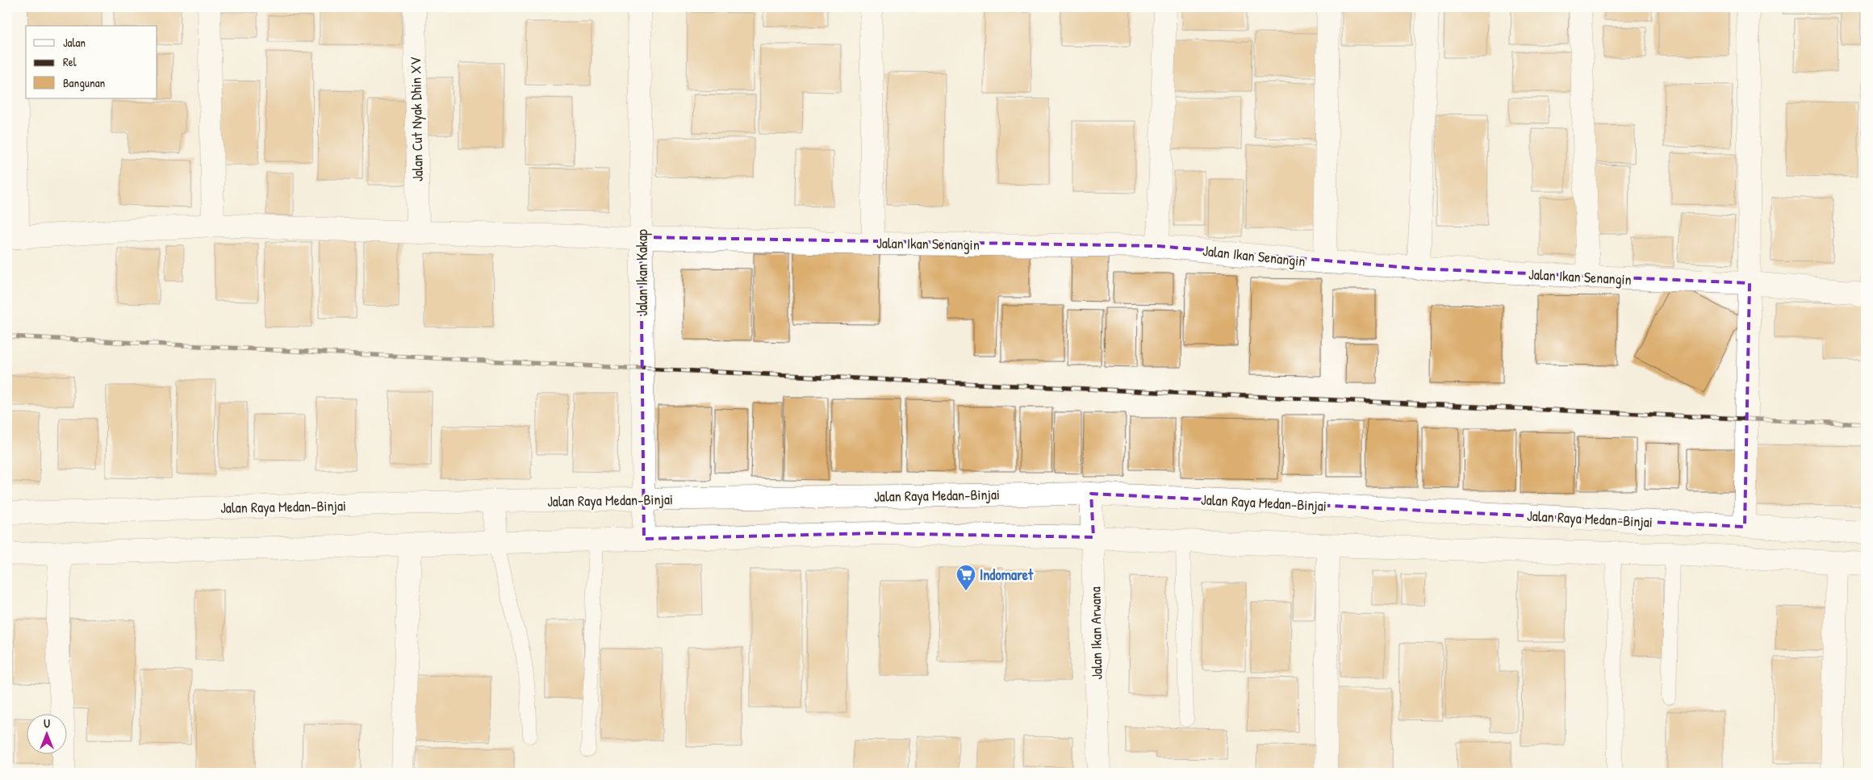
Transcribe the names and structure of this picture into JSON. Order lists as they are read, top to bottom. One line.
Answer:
{"streets":{"street":["Jalan Cut Nyak Dhin XV","Jalan Ikan Senangin","Jalan Ikan Kakap","Jalan Raya Medan-Binjai","Jalan Ikan Arwana"]},"crossings":[["Jalan Cut Nyak Dhin XV","Jalan Ikan Senangin"],["Jalan Ikan Senangin","Jalan Ikan Kakap"],["Jalan Ikan Kakap","Jalan Raya Medan-Binjai"],["Jalan Raya Medan-Binjai","Jalan Ikan Arwana"]],"places":{"supermarket":["Indomaret"]},"legend":["Jalan","Rel","Bangunan"],"north":"top"}
